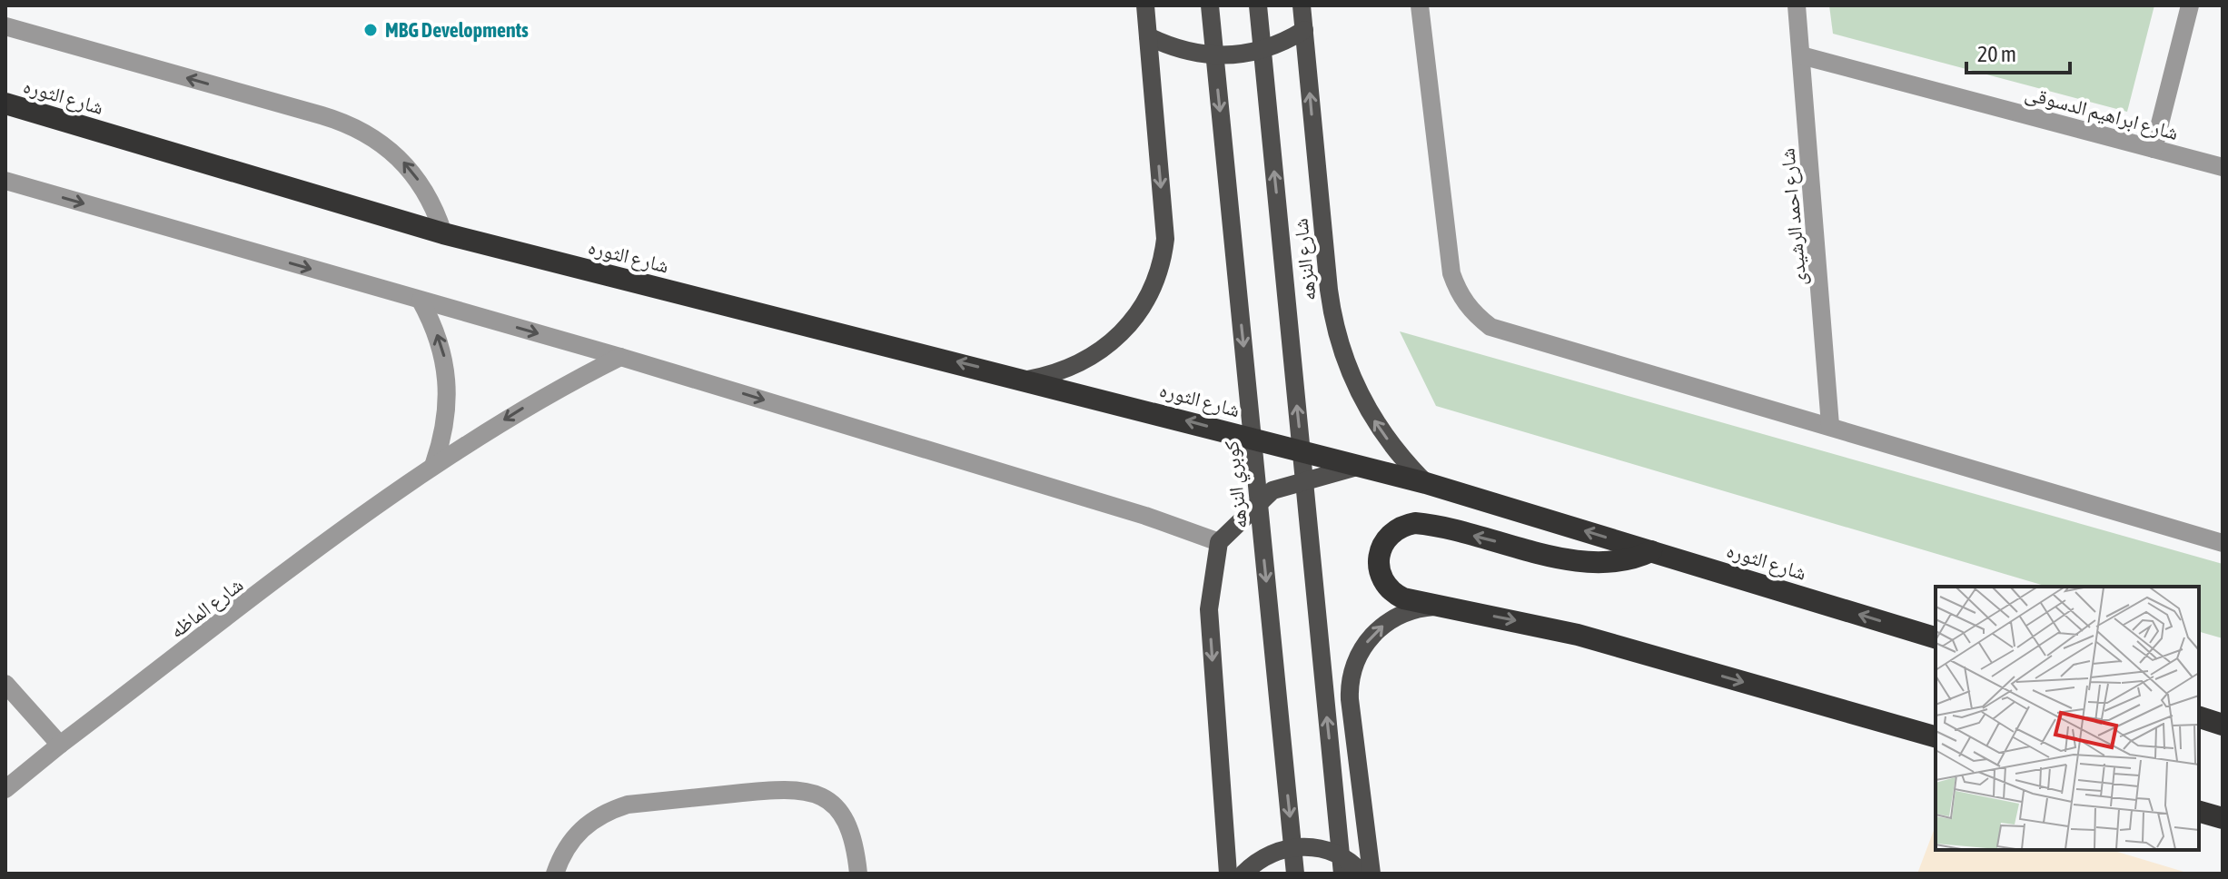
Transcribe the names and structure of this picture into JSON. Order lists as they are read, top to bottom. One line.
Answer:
{"streets":{"highway":["شارع الثوره"],"main road":["شارع النزهه","كوبري النزهه"],"street":["شارع ابراهيم الدسوقى","شارع احمد الرشيدى","شارع الماظه"]},"crossings":[["شارع الثوره","شارع النزهه"],["شارع ابراهيم الدسوقى","شارع احمد الرشيدى"]],"places":["MBG Developments"],"scale_bar":"20 m"}
